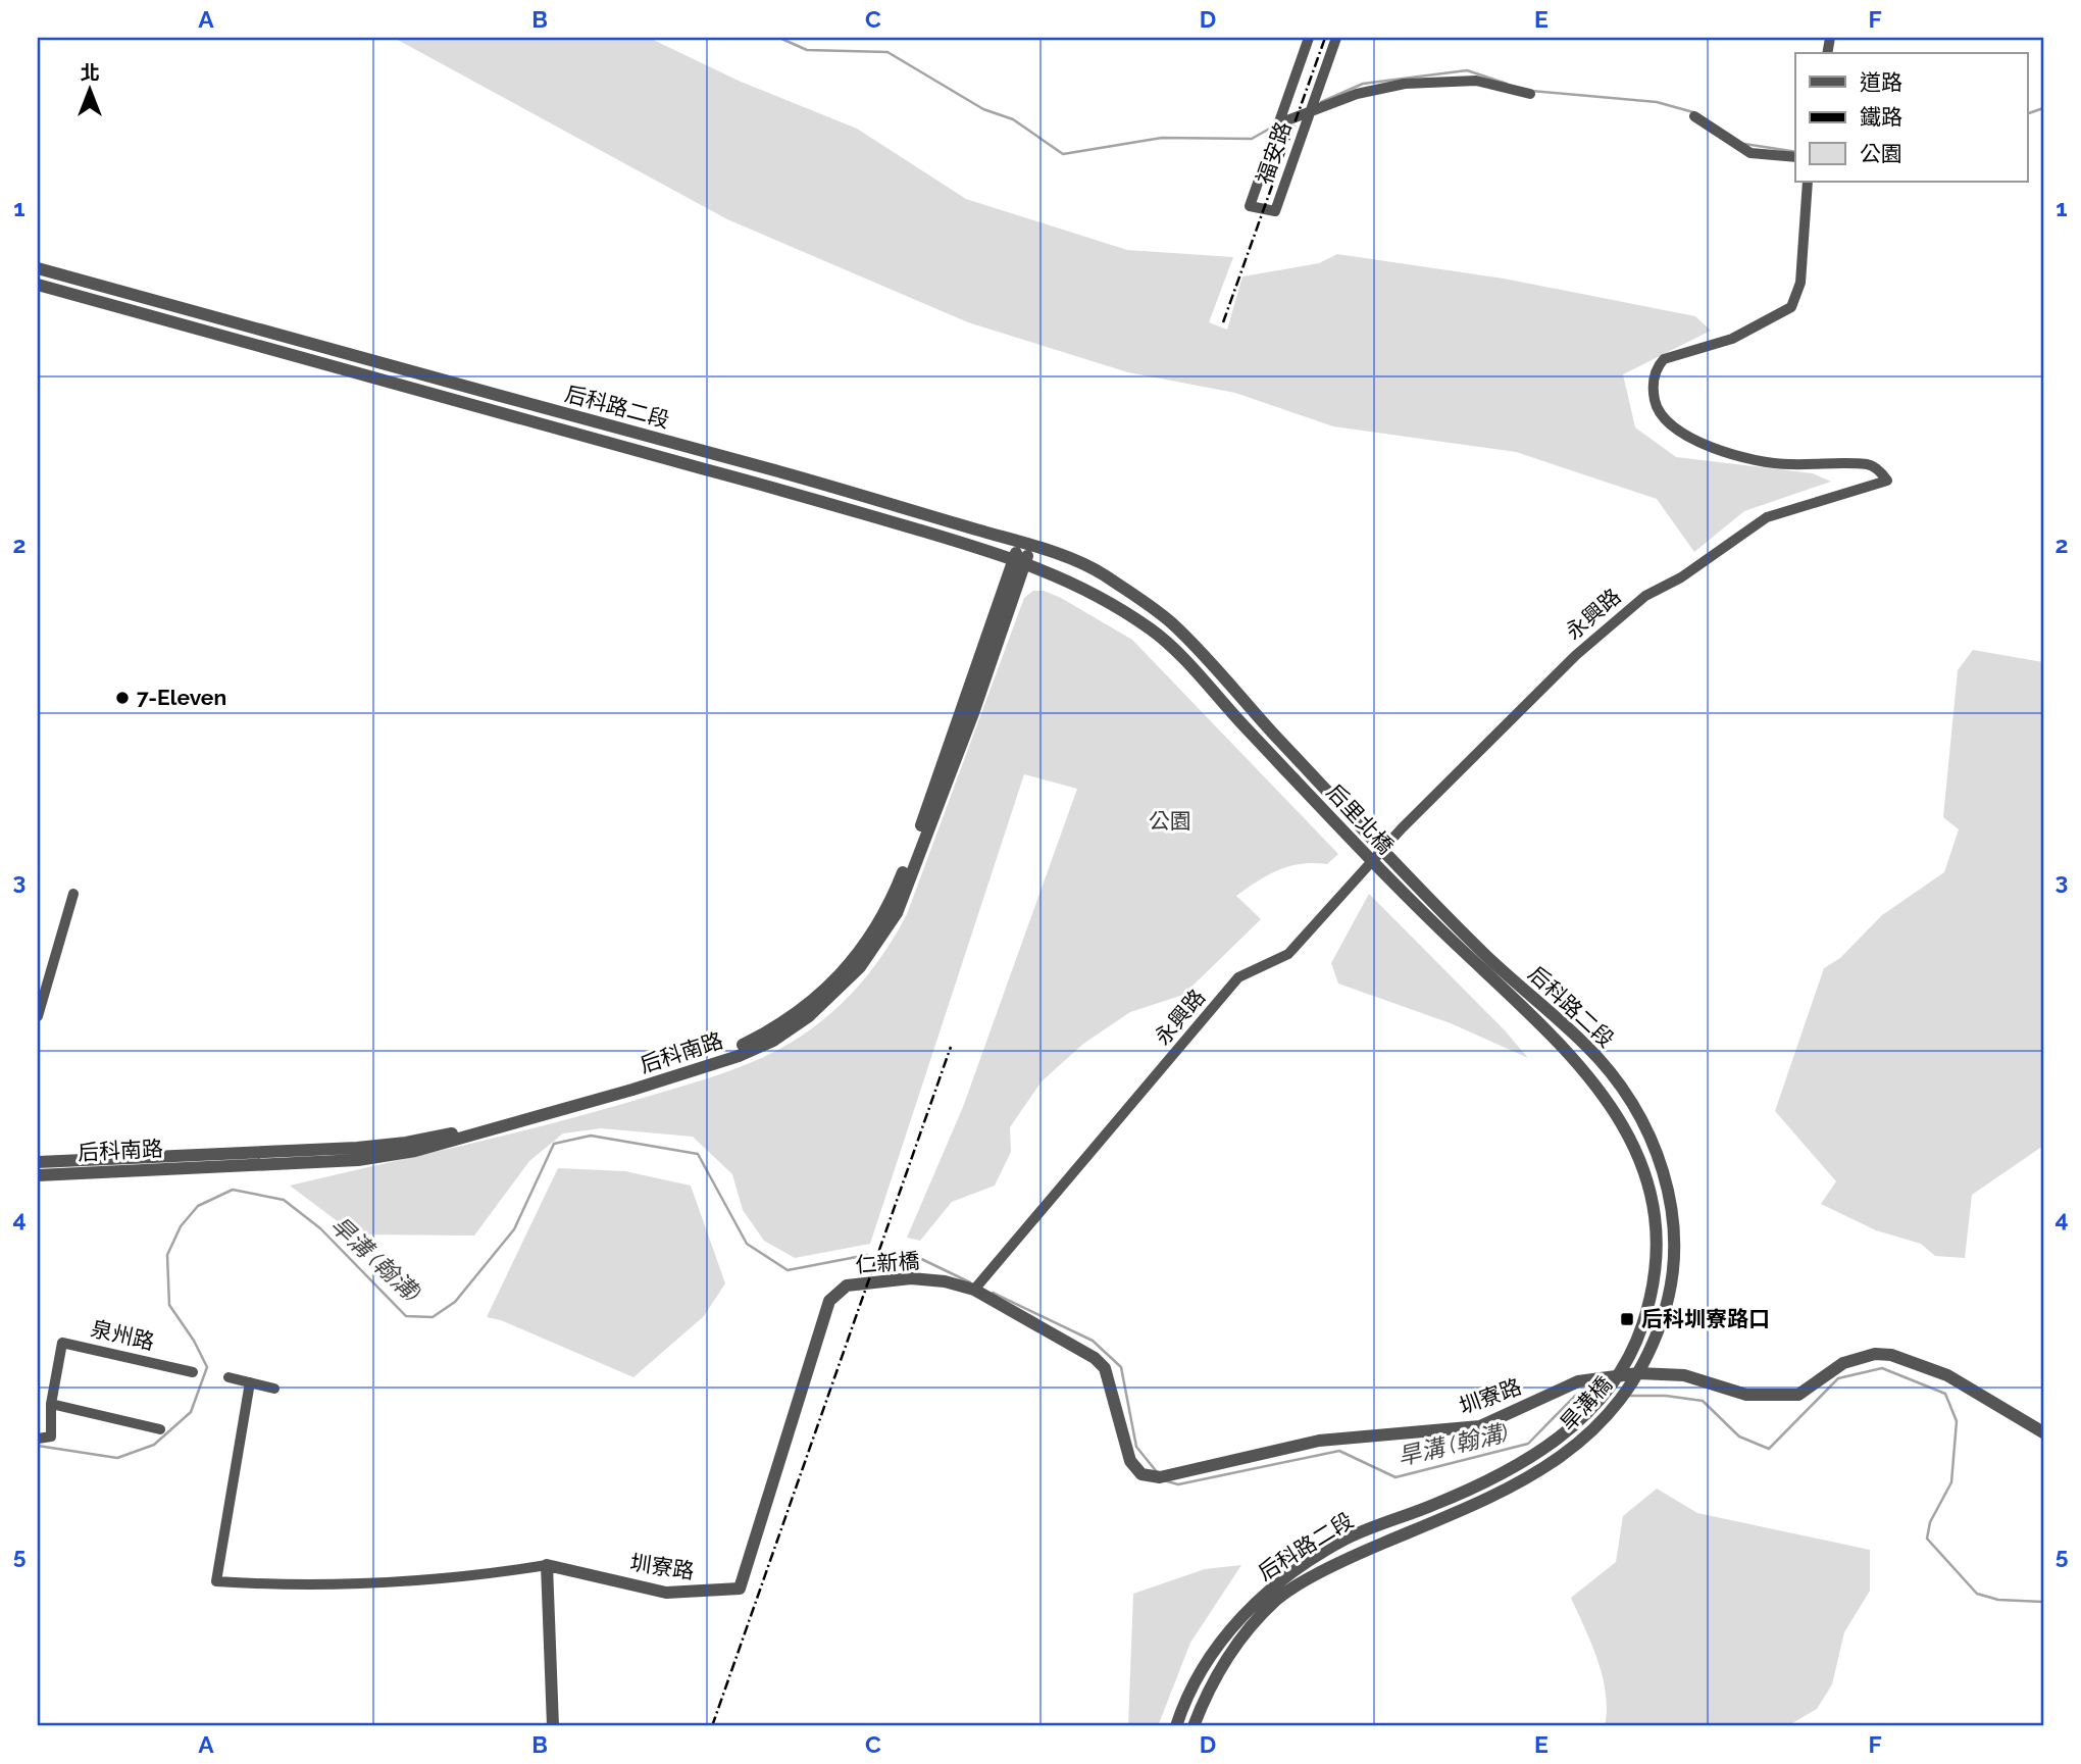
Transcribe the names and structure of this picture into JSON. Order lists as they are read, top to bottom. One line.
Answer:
{"streets":{"street":["福安路","后科路二段","永興路","后里北橋","后科南路","仁新橋","泉州路","圳寮路","旱溝橋"]},"crossings":[["后科路二段","后里北橋"],["后科路二段","后科南路"],["后科路二段","圳寮路"],["后科路二段","旱溝橋"],["永興路","仁新橋"],["永興路","圳寮路"],["仁新橋","圳寮路"],["圳寮路","旱溝橋"]],"water":["旱溝 (翰溝)"],"parks":["公園"],"places":{"other":["7-Eleven"],"transit":["后科圳寮路口"]},"legend":["道路","鐵路","公園"],"north":"top","grid":{"columns":["A","B","C","D","E","F"],"rows":["1","2","3","4","5"]}}
